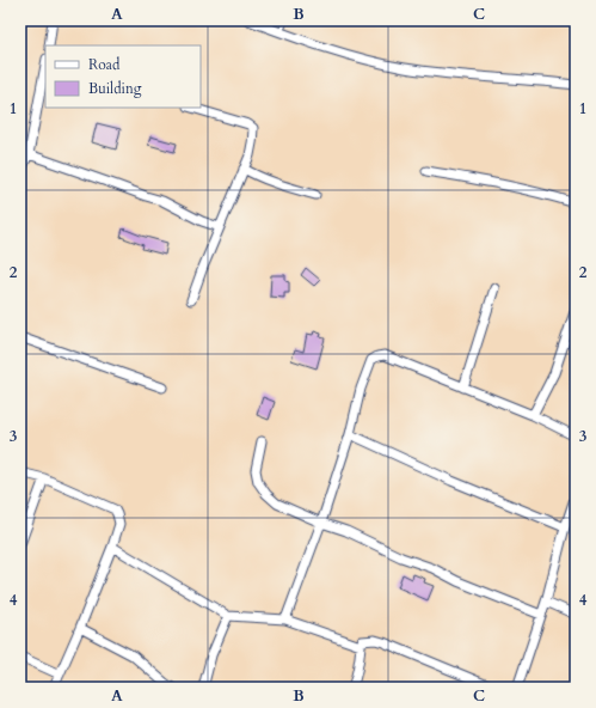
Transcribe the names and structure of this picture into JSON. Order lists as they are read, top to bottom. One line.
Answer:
{"legend":["Road","Building"],"grid":{"columns":["A","B","C"],"rows":["1","2","3","4"]}}
